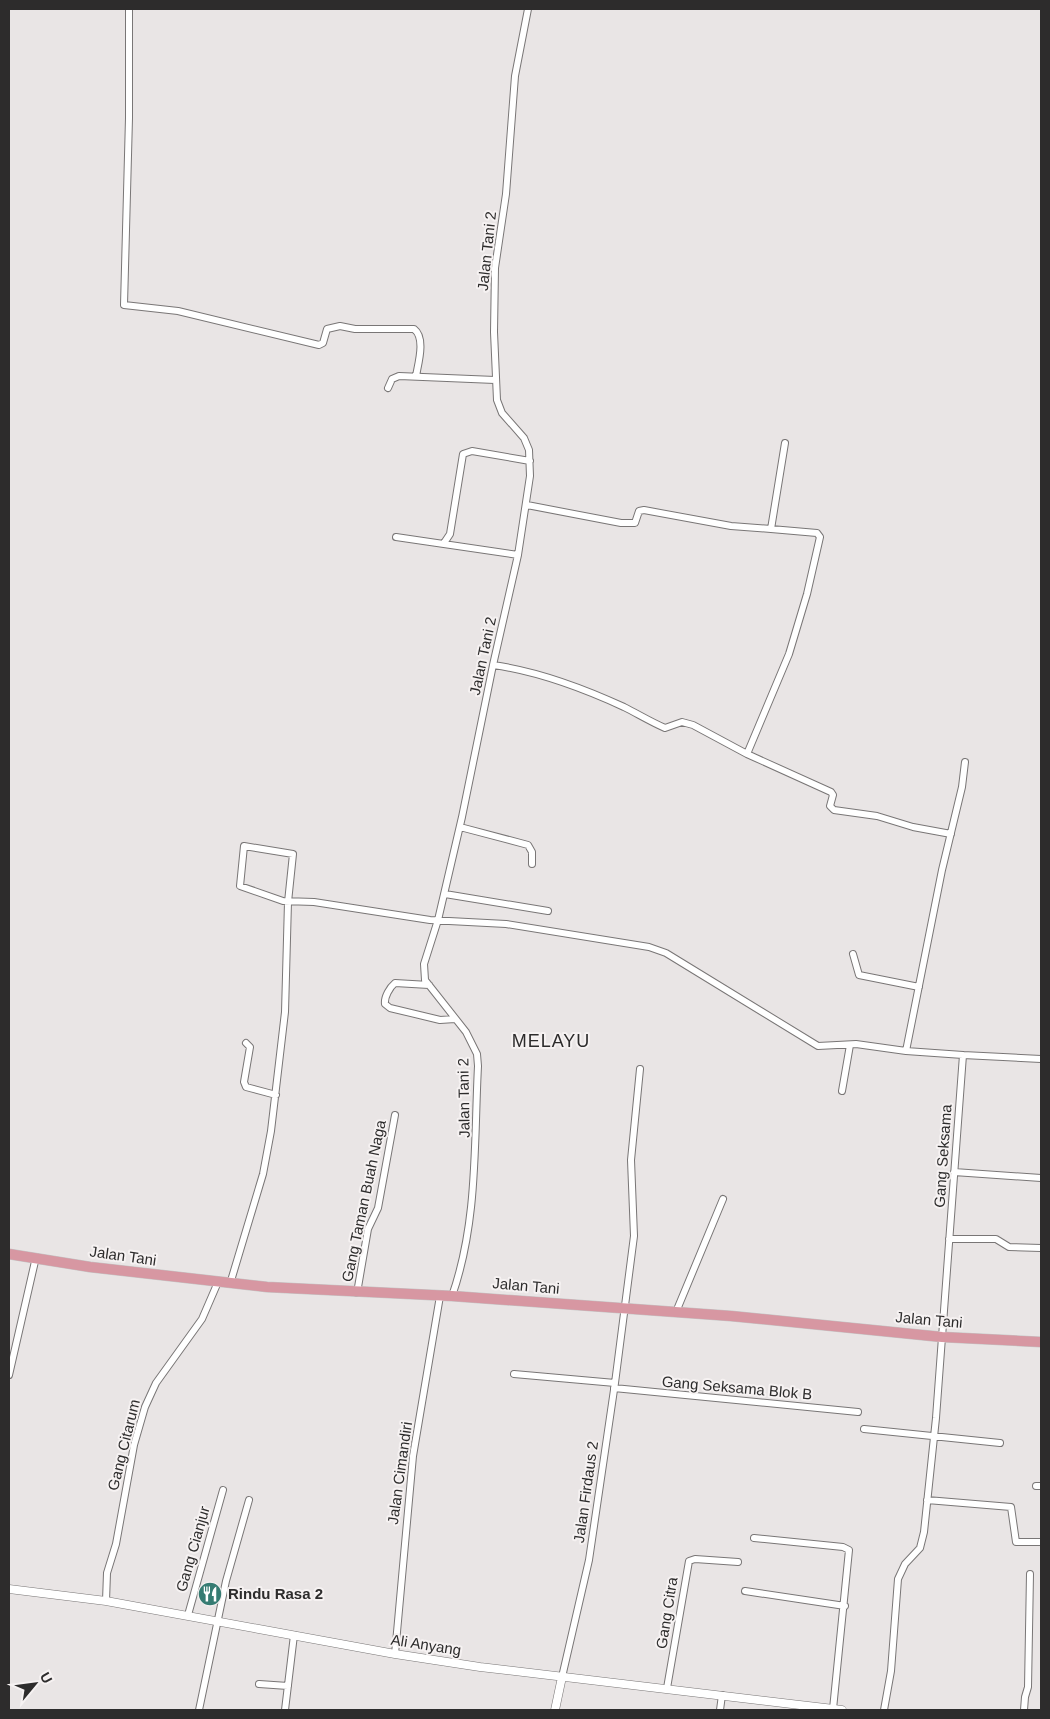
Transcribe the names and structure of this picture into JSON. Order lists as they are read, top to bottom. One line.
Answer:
{"streets":{"highway":["Jalan Tani"],"street":["Jalan Tani 2","Gang Seksama","Gang Taman Buah Naga","Gang Seksama Blok B","Gang Citarum","Jalan Cimandiri","Jalan Firdaus 2","Gang Cianjur","Gang Citra","Ali Anyang"]},"crossings":[["Jalan Tani 2","Jalan Tani"],["Gang Seksama","Jalan Tani"],["Gang Taman Buah Naga","Jalan Tani"],["Jalan Tani","Gang Citarum"],["Jalan Tani","Jalan Cimandiri"],["Jalan Tani","Jalan Firdaus 2"],["Gang Seksama Blok B","Jalan Firdaus 2"],["Gang Citarum","Ali Anyang"],["Jalan Cimandiri","Ali Anyang"],["Jalan Firdaus 2","Ali Anyang"],["Gang Cianjur","Ali Anyang"],["Gang Citra","Ali Anyang"]],"districts":["MELAYU"],"places":{"restaurant":["Rindu Rasa 2"]},"north":"top right"}
